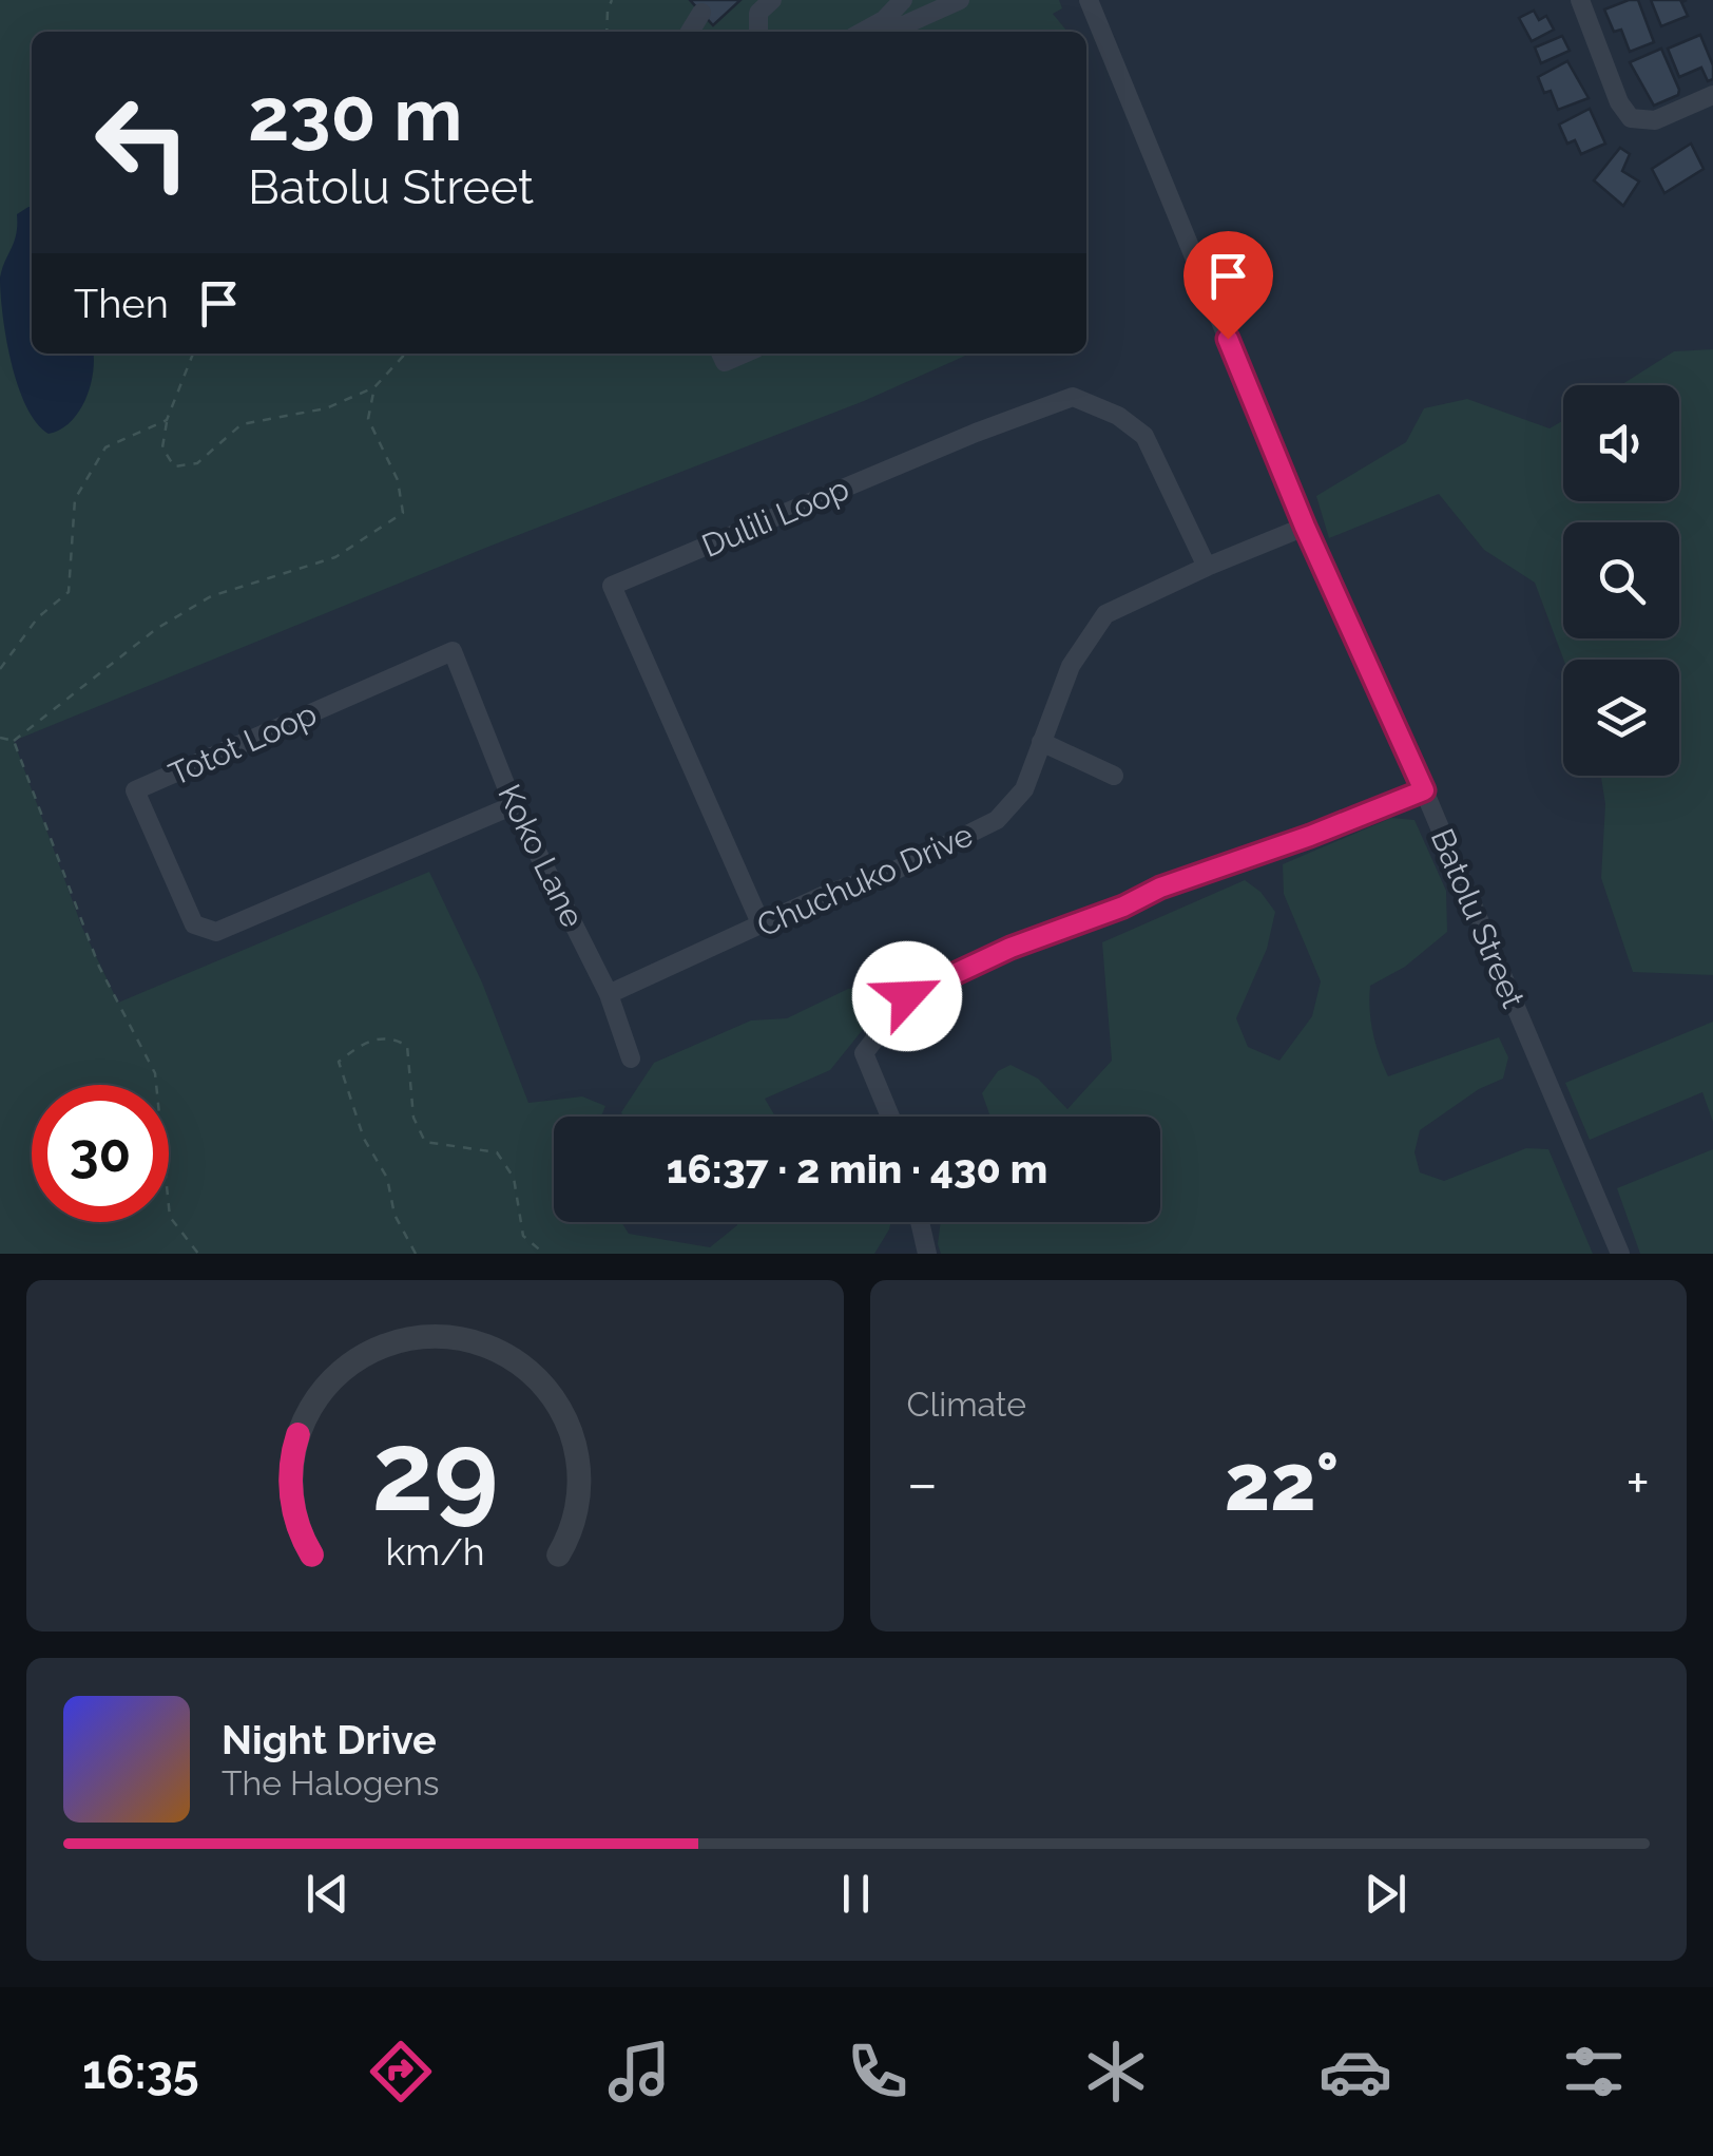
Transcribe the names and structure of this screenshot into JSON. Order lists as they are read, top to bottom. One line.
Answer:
{"streets":{"street":["Dulili Loop","Totot Loop","Koko Lane","Chuchuko Drive","Batolu Street"]},"crossings":[["Dulili Loop","Chuchuko Drive"],["Totot Loop","Koko Lane"],["Koko Lane","Chuchuko Drive"],["Chuchuko Drive","Batolu Street"]],"page":{"turn":["230 m","Batolu Street"],"then":"Then","limit":"30","trip":"16:37 · 2 min · 430 m","tile":"Climate","heat":["−","22°","+"],"song":["Night Drive","The Halogens"],"tabs":"16:35","gauge":["29","km/h"]}}
